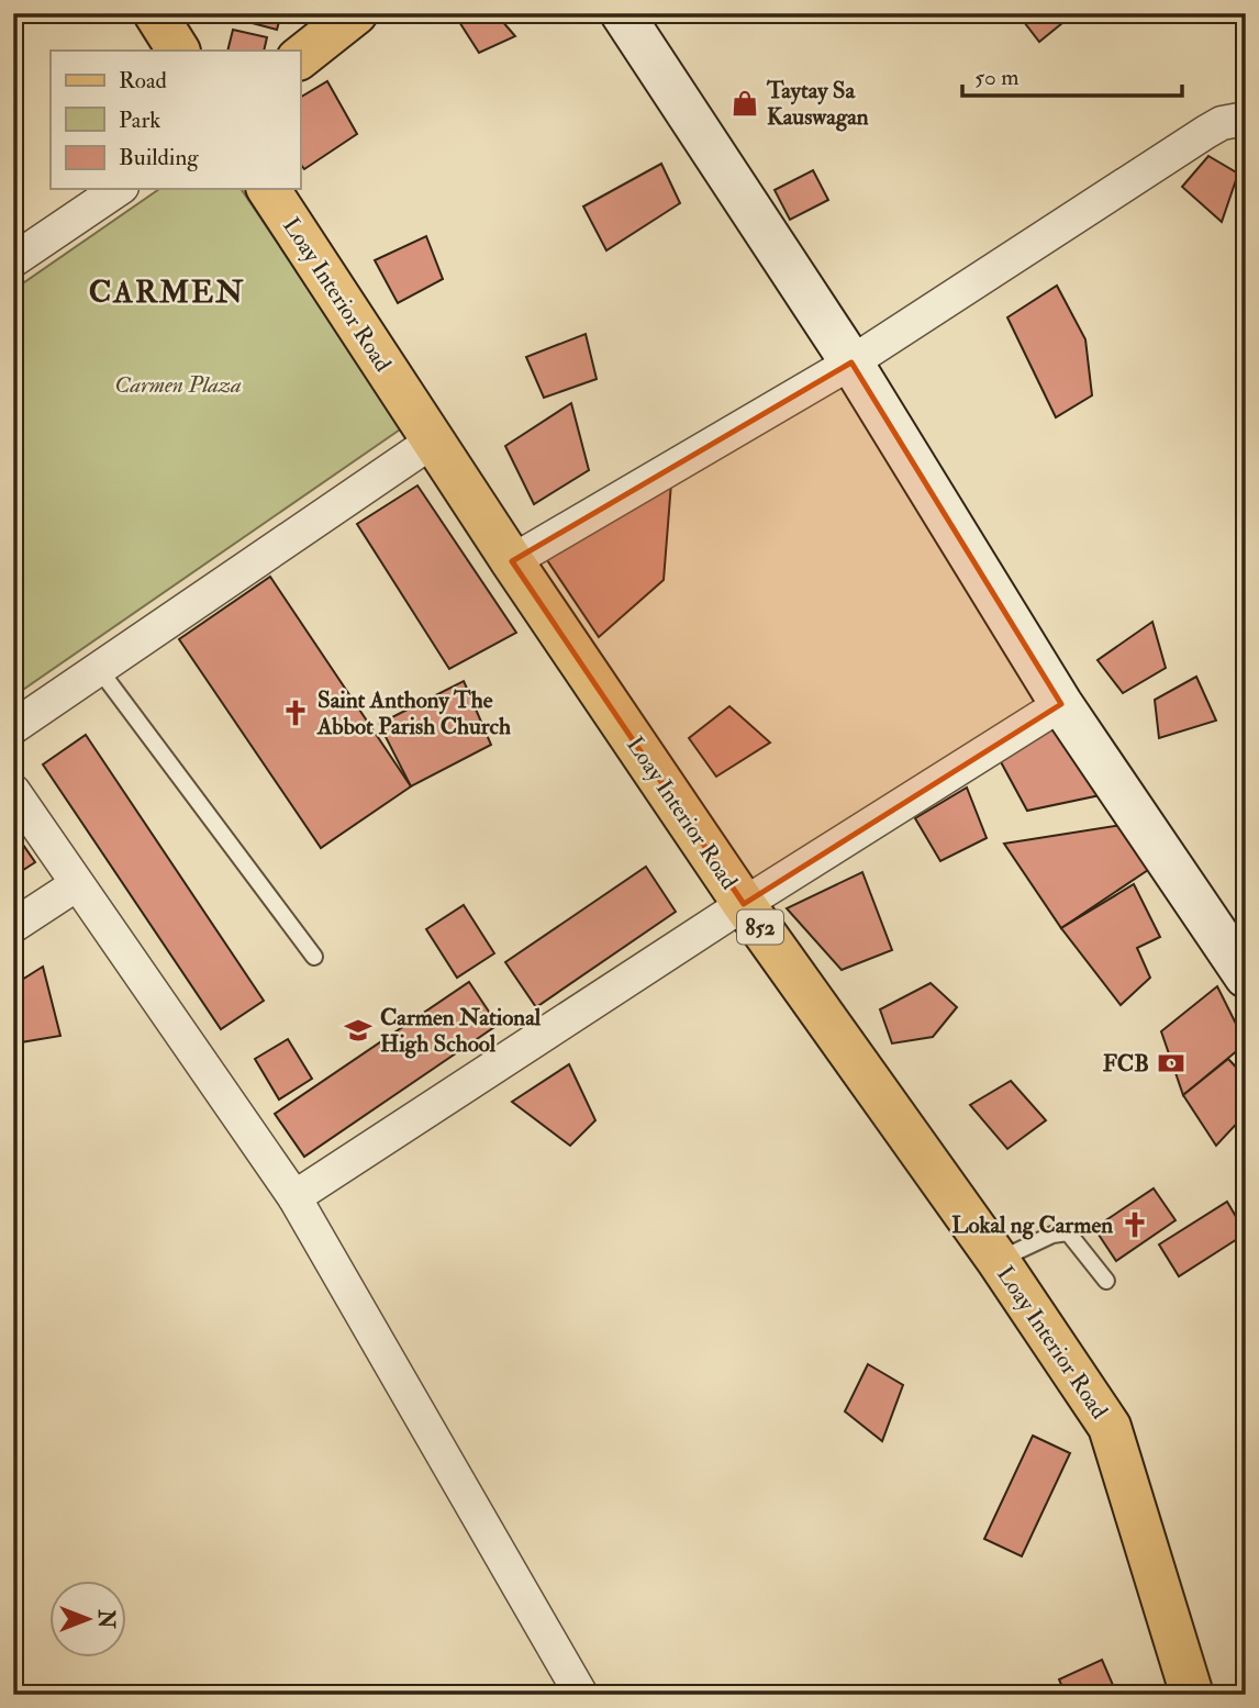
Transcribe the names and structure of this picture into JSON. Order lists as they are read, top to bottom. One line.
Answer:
{"streets":{"main road":["Loay Interior Road","852"]},"districts":["CARMEN"],"parks":["Carmen Plaza"],"places":{"shop":["Taytay Sa Kauswagan"],"church":["Saint Anthony The Abbot Parish Church","Lokal ng Carmen"],"school or university":["Carmen National High School"],"bank":["FCB"]},"legend":["Road","Park","Building"],"scale_bar":"50 m","north":"right"}
